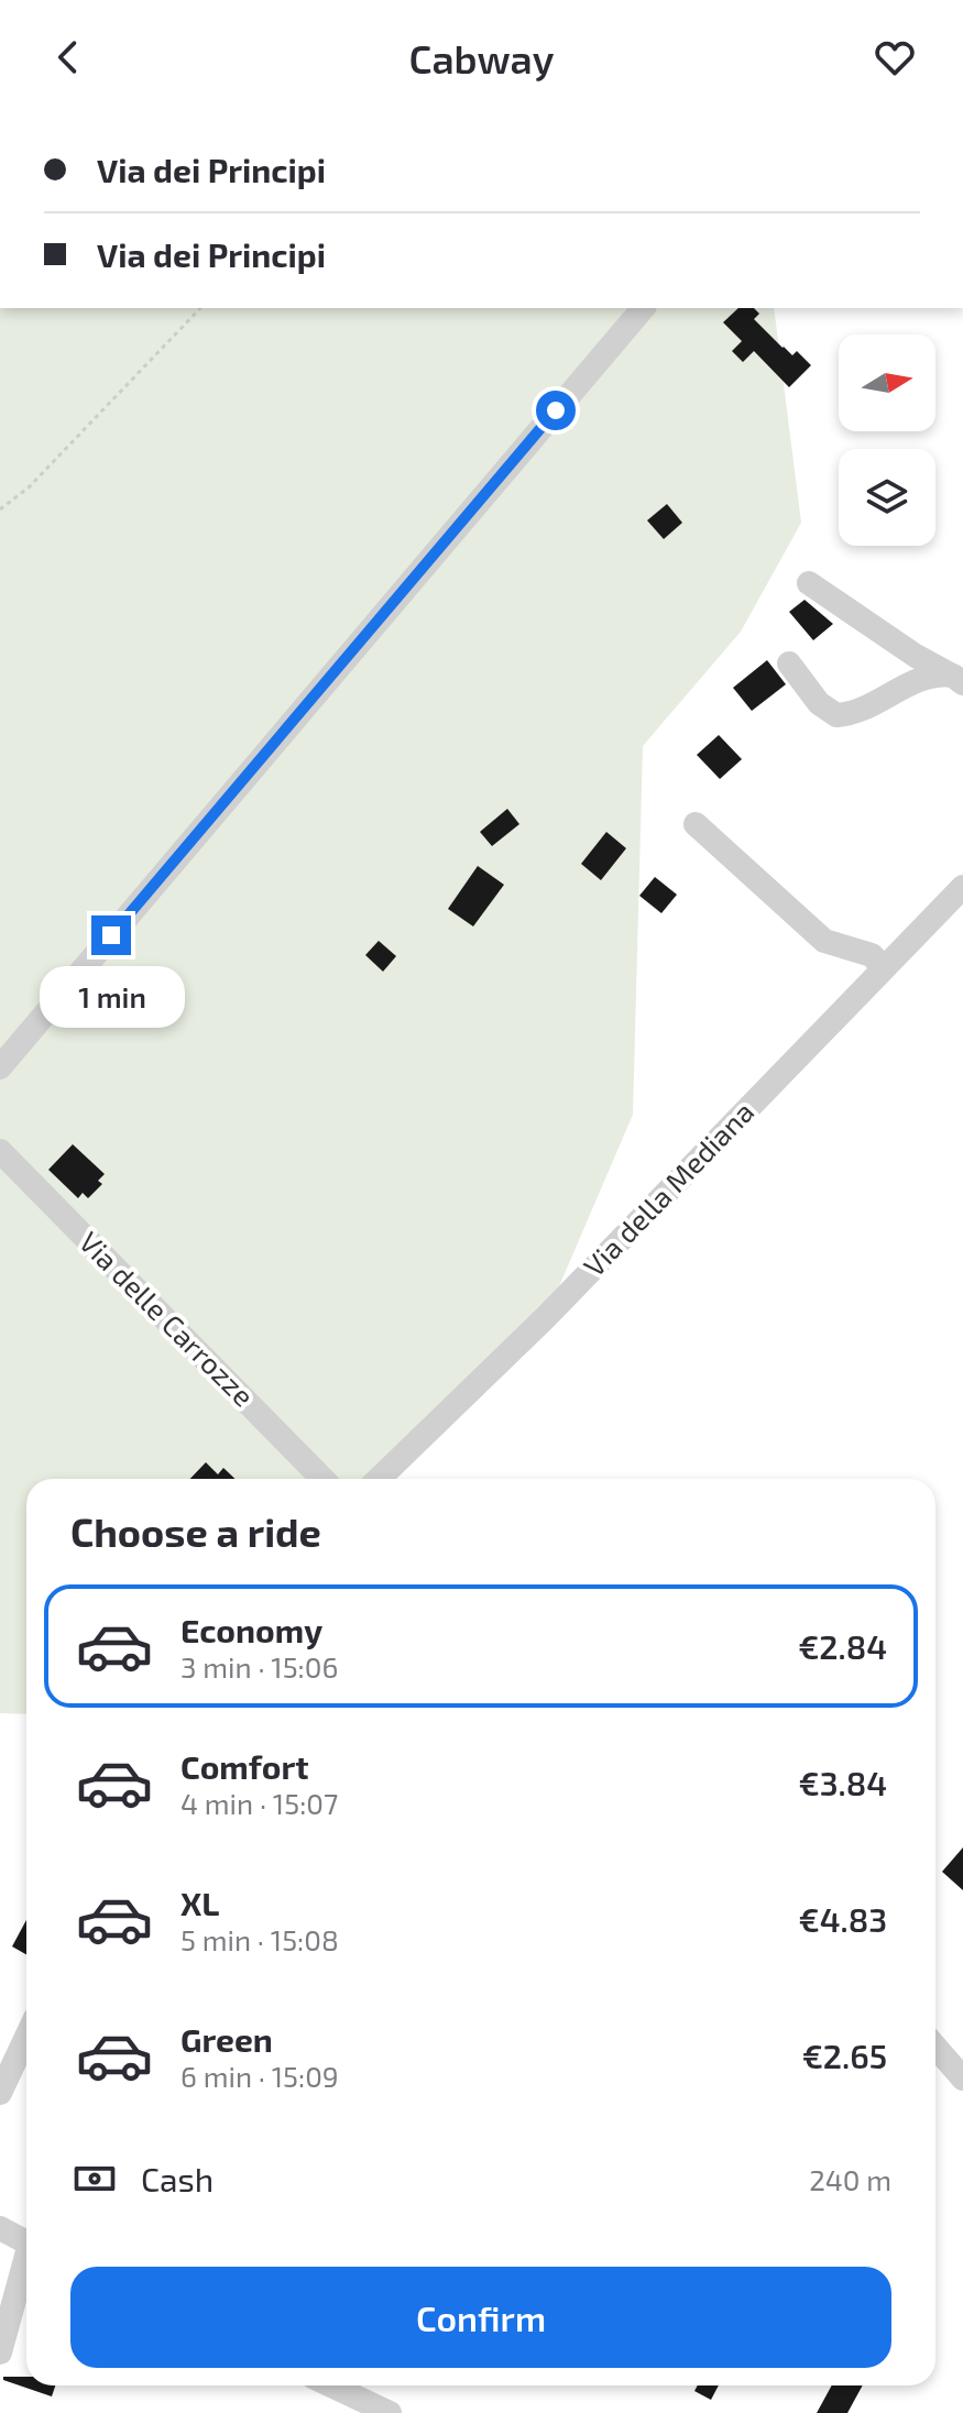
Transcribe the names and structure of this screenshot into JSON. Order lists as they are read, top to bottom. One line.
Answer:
{"streets":{"street":["Via della Mediana","Via delle Carrozze"]},"north":"right","page":{"header":"Cabway","banner":["Via dei Principi","Via dei Principi"],"bubble":"1 min","heading":"Choose a ride","list":[{"name":"Economy","note":"3 min · 15:06","value":"€2.84"},{"name":"Comfort","note":"4 min · 15:07","value":"€3.84"},{"name":"XL","note":"5 min · 15:08","value":"€4.83"},{"name":"Green","note":"6 min · 15:09","value":"€2.65"}],"pay":["Cash","240 m"],"buttons":"Confirm"}}
